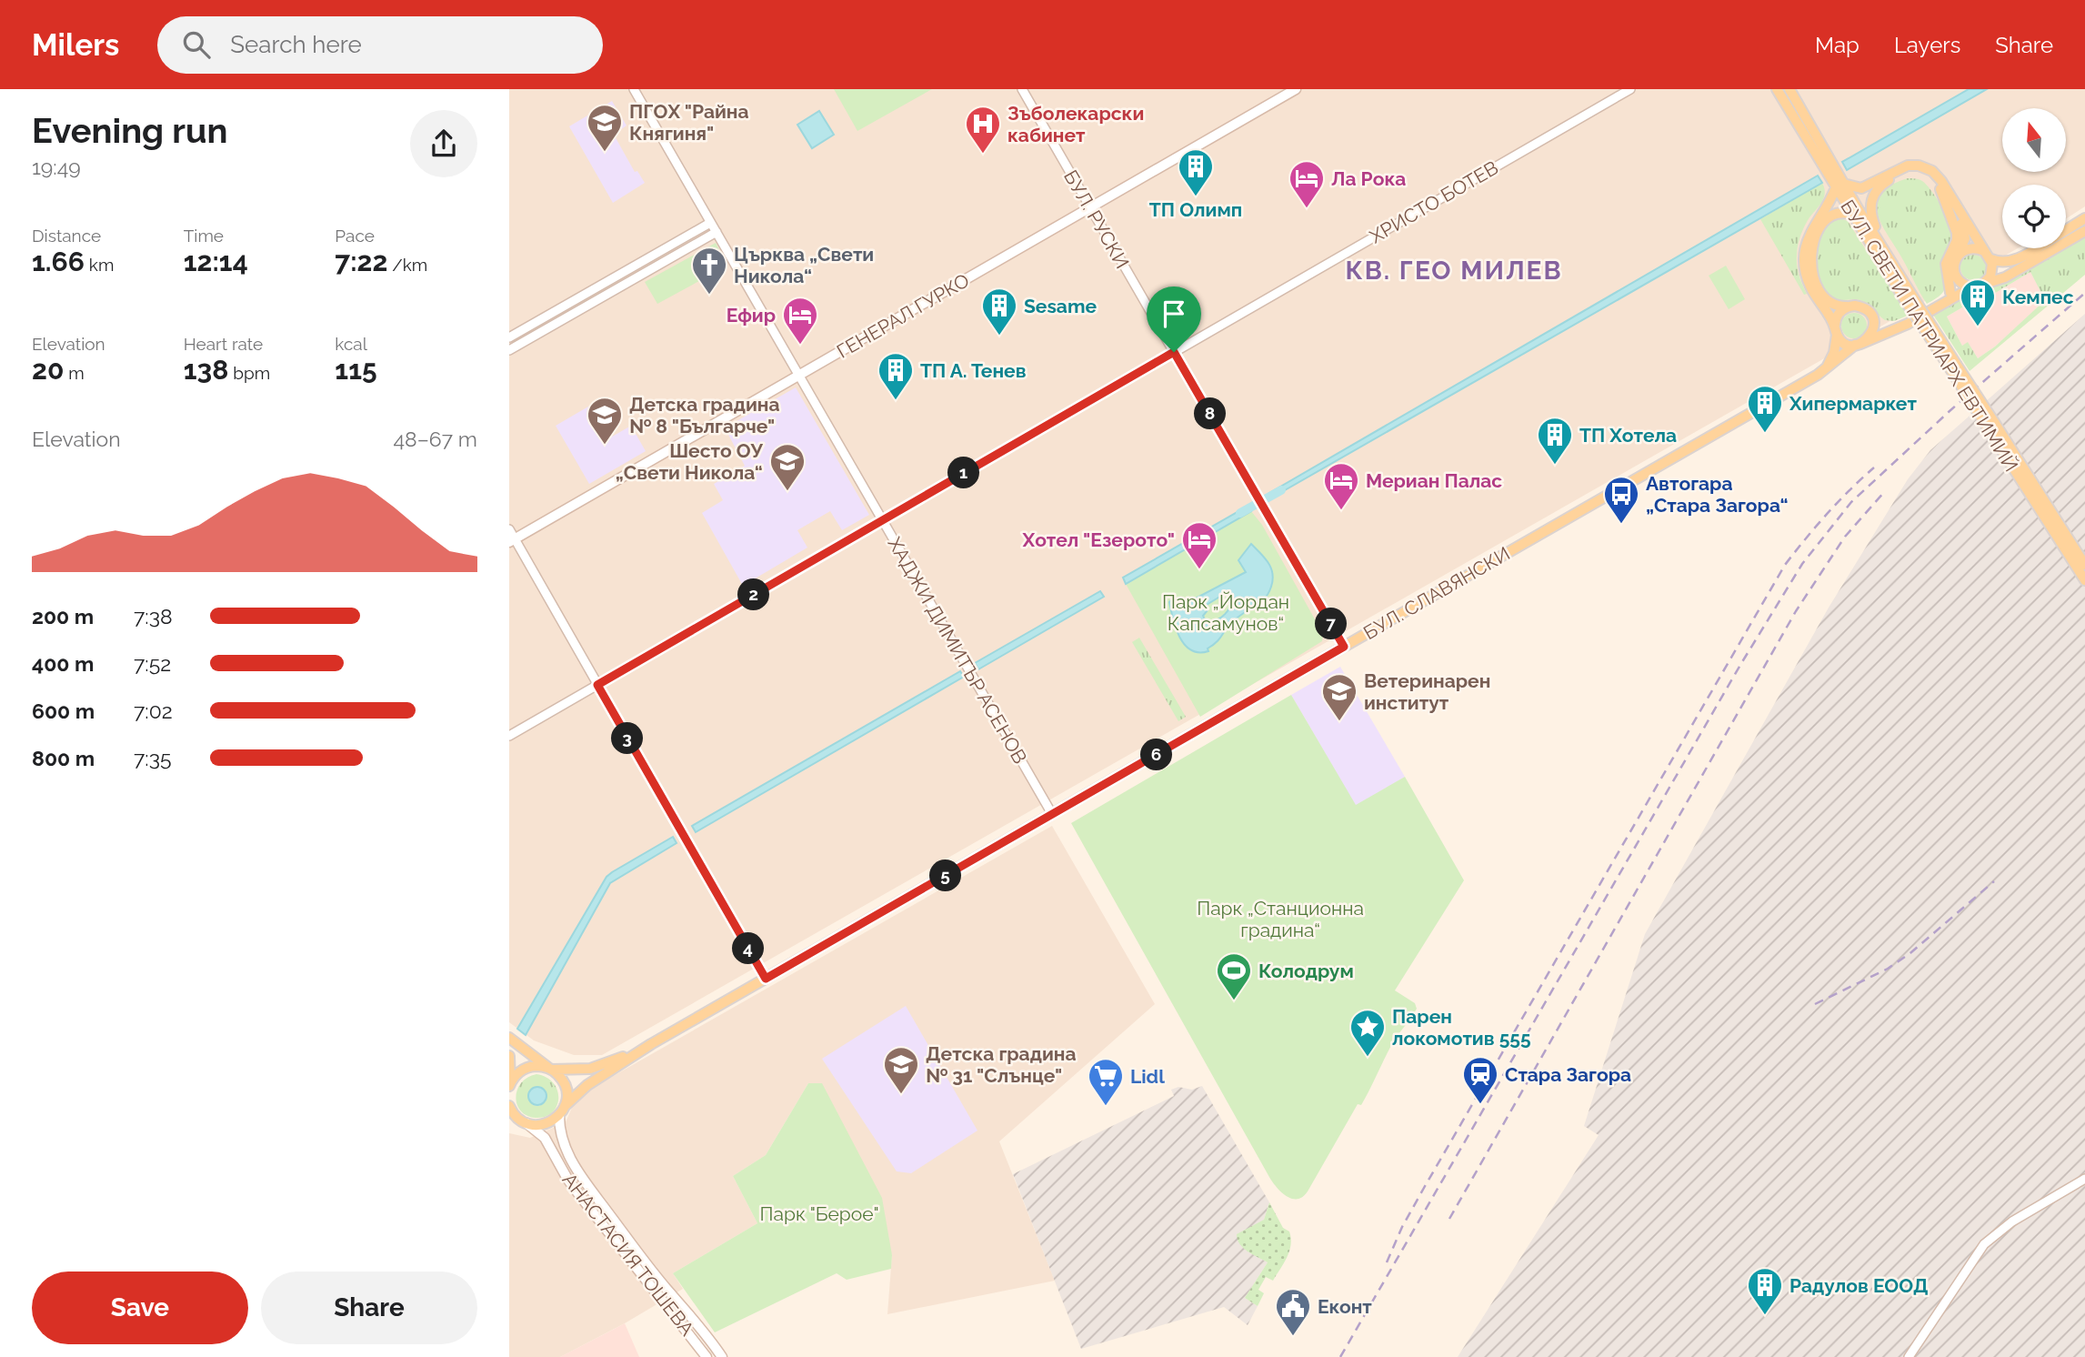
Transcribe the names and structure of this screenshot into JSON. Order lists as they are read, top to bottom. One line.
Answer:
{"streets":{"main road":["ГЕНЕРАЛ ГУРКО","БУЛ. СВЕТИ ПАТРИАРХ ЕВТИМИЙ","БУЛ. СЛАВЯНСКИ","АНАСТАСИЯ ТОШЕВА"],"street":["ХРИСТО БОТЕВ","БУЛ. РУСКИ","ХАДЖИ ДИМИТЪР АСЕНОВ"]},"crossings":[["ХРИСТО БОТЕВ","БУЛ. РУСКИ"],["ХРИСТО БОТЕВ","ХАДЖИ ДИМИТЪР АСЕНОВ"],["БУЛ. РУСКИ","ГЕНЕРАЛ ГУРКО"],["БУЛ. РУСКИ","БУЛ. СЛАВЯНСКИ"],["ГЕНЕРАЛ ГУРКО","ХАДЖИ ДИМИТЪР АСЕНОВ"],["БУЛ. СЛАВЯНСКИ","ХАДЖИ ДИМИТЪР АСЕНОВ"],["БУЛ. СЛАВЯНСКИ","АНАСТАСИЯ ТОШЕВА"]],"districts":["КВ. ГЕО МИЛЕВ"],"parks":["Парк „Йордан Капсамунов“","Парк „Станционна градина“","Парк \"Берое\""],"places":{"school or university":["ПГОХ \"Райна Княгиня\"","Детска градина № 8 \"Българче\"","Шесто ОУ „Свети Никола“","Ветеринарен институт","Детска градина № 31 \"Слънце\""],"hospital":["Зъболекарски кабинет"],"building":["ТП Олимп","Кемпес","Sesame","ТП А. Тенев","Хипермаркет","ТП Хотела","Радулов ЕООД"],"hotel":["Ла Рока","Ефир","Мериан Палас","Хотел \"Езерото\""],"church":["Църква „Свети Никола“"],"bus stop":["Автогара „Стара Загора“"],"sports":["Колодрум"],"place":["Парен локомотив 555"],"station":["Стара Загора"],"supermarket":["Lidl"],"public building":["Еконт"]},"north":"top","page":{"header":"Milers","search":"Search here","nav":["Map","Layers","Share"],"heading":["Evening run","19:49"],"stats":[["Distance","1.66 km"],["Time","12:14"],["Pace","7:22 /km"],["Elevation","20 m"],["Heart rate","138 bpm"],["kcal","115"]],"pins":["8","1","2","7","3","6","5","4"],"chart":["Elevation","48–67 m"],"list":[{"name":"200 m","note":"7:38"},{"name":"400 m","note":"7:52"},{"name":"600 m","note":"7:02"},{"name":"800 m","note":"7:35"}],"buttons":["Save","Share"]}}
